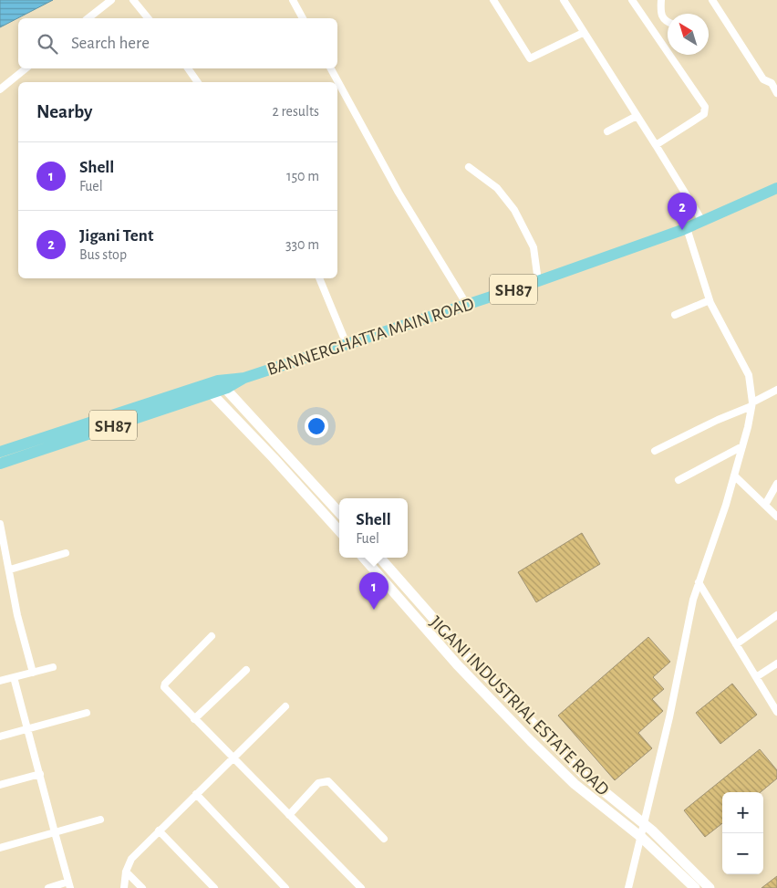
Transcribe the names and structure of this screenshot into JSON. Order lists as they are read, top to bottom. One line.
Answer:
{"streets":{"main road":["SH87","BANNERGHATTA MAIN ROAD","JIGANI INDUSTRIAL ESTATE ROAD"]},"north":"top left","page":{"search":"Search here","heading":["Nearby","2 results"],"list":[{"mark":"1","name":"Shell","note":"Fuel","value":"150 m"},{"mark":"2","name":"Jigani Tent","note":"Bus stop","value":"330 m"}],"pins":["2","1"],"popup":["Shell","Fuel"],"map_buttons":["+","−"]}}
